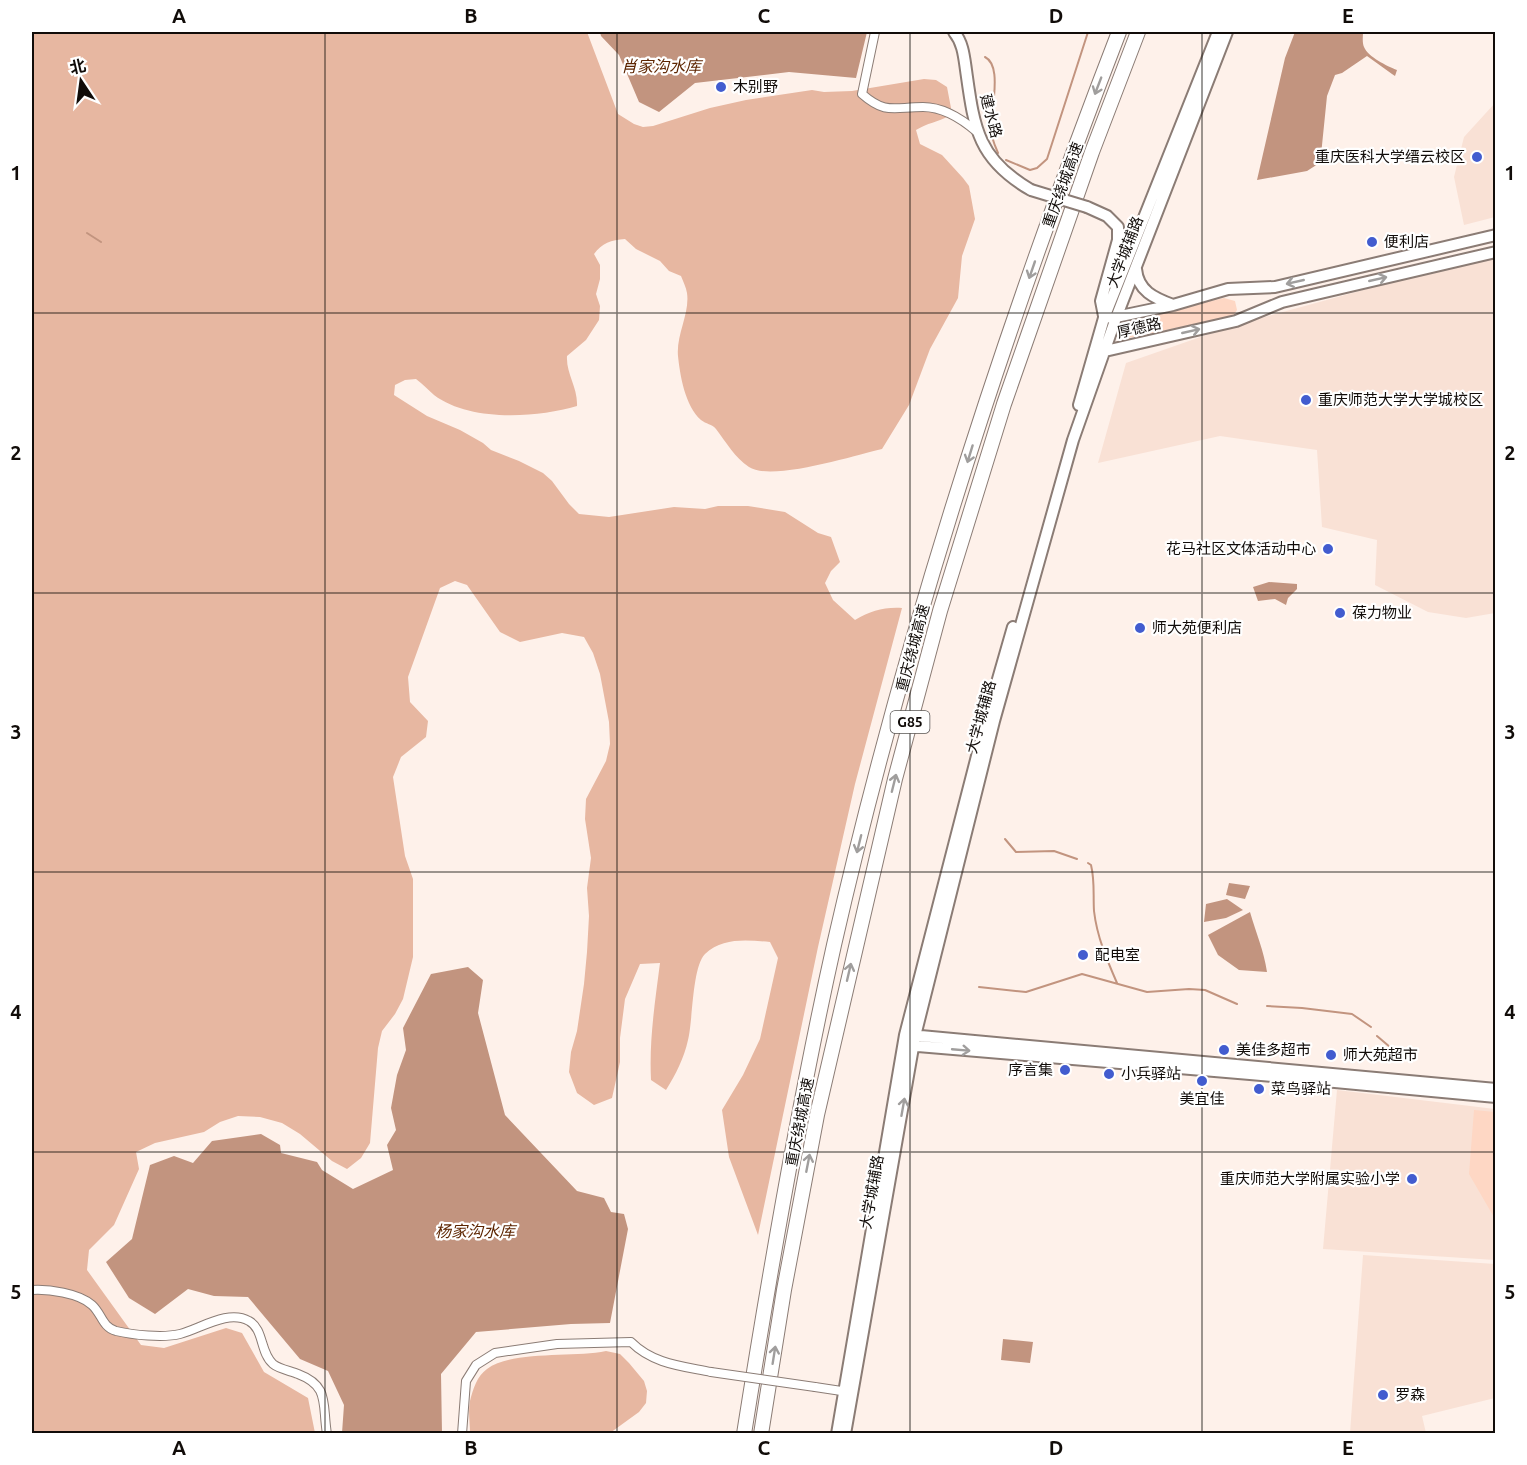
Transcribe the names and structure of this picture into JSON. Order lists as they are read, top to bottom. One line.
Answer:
{"streets":{"highway":["重庆绕城高速","G85"],"street":["建水路","大学城辅路","厚德路"]},"crossings":[["建水路","大学城辅路"],["建水路","厚德路"],["大学城辅路","厚德路"]],"water":["肖家沟水库","杨家沟水库"],"places":["木别野","重庆医科大学缙云校区","便利店","重庆师范大学大学城校区","花马社区文体活动中心","葆力物业","师大苑便利店","配电室","美佳多超市","师大苑超市","序言集","小兵驿站","美宜佳","菜鸟驿站","重庆师范大学附属实验小学","罗森"],"north":"top","grid":{"columns":["A","B","C","D","E"],"rows":["1","2","3","4","5"]}}
